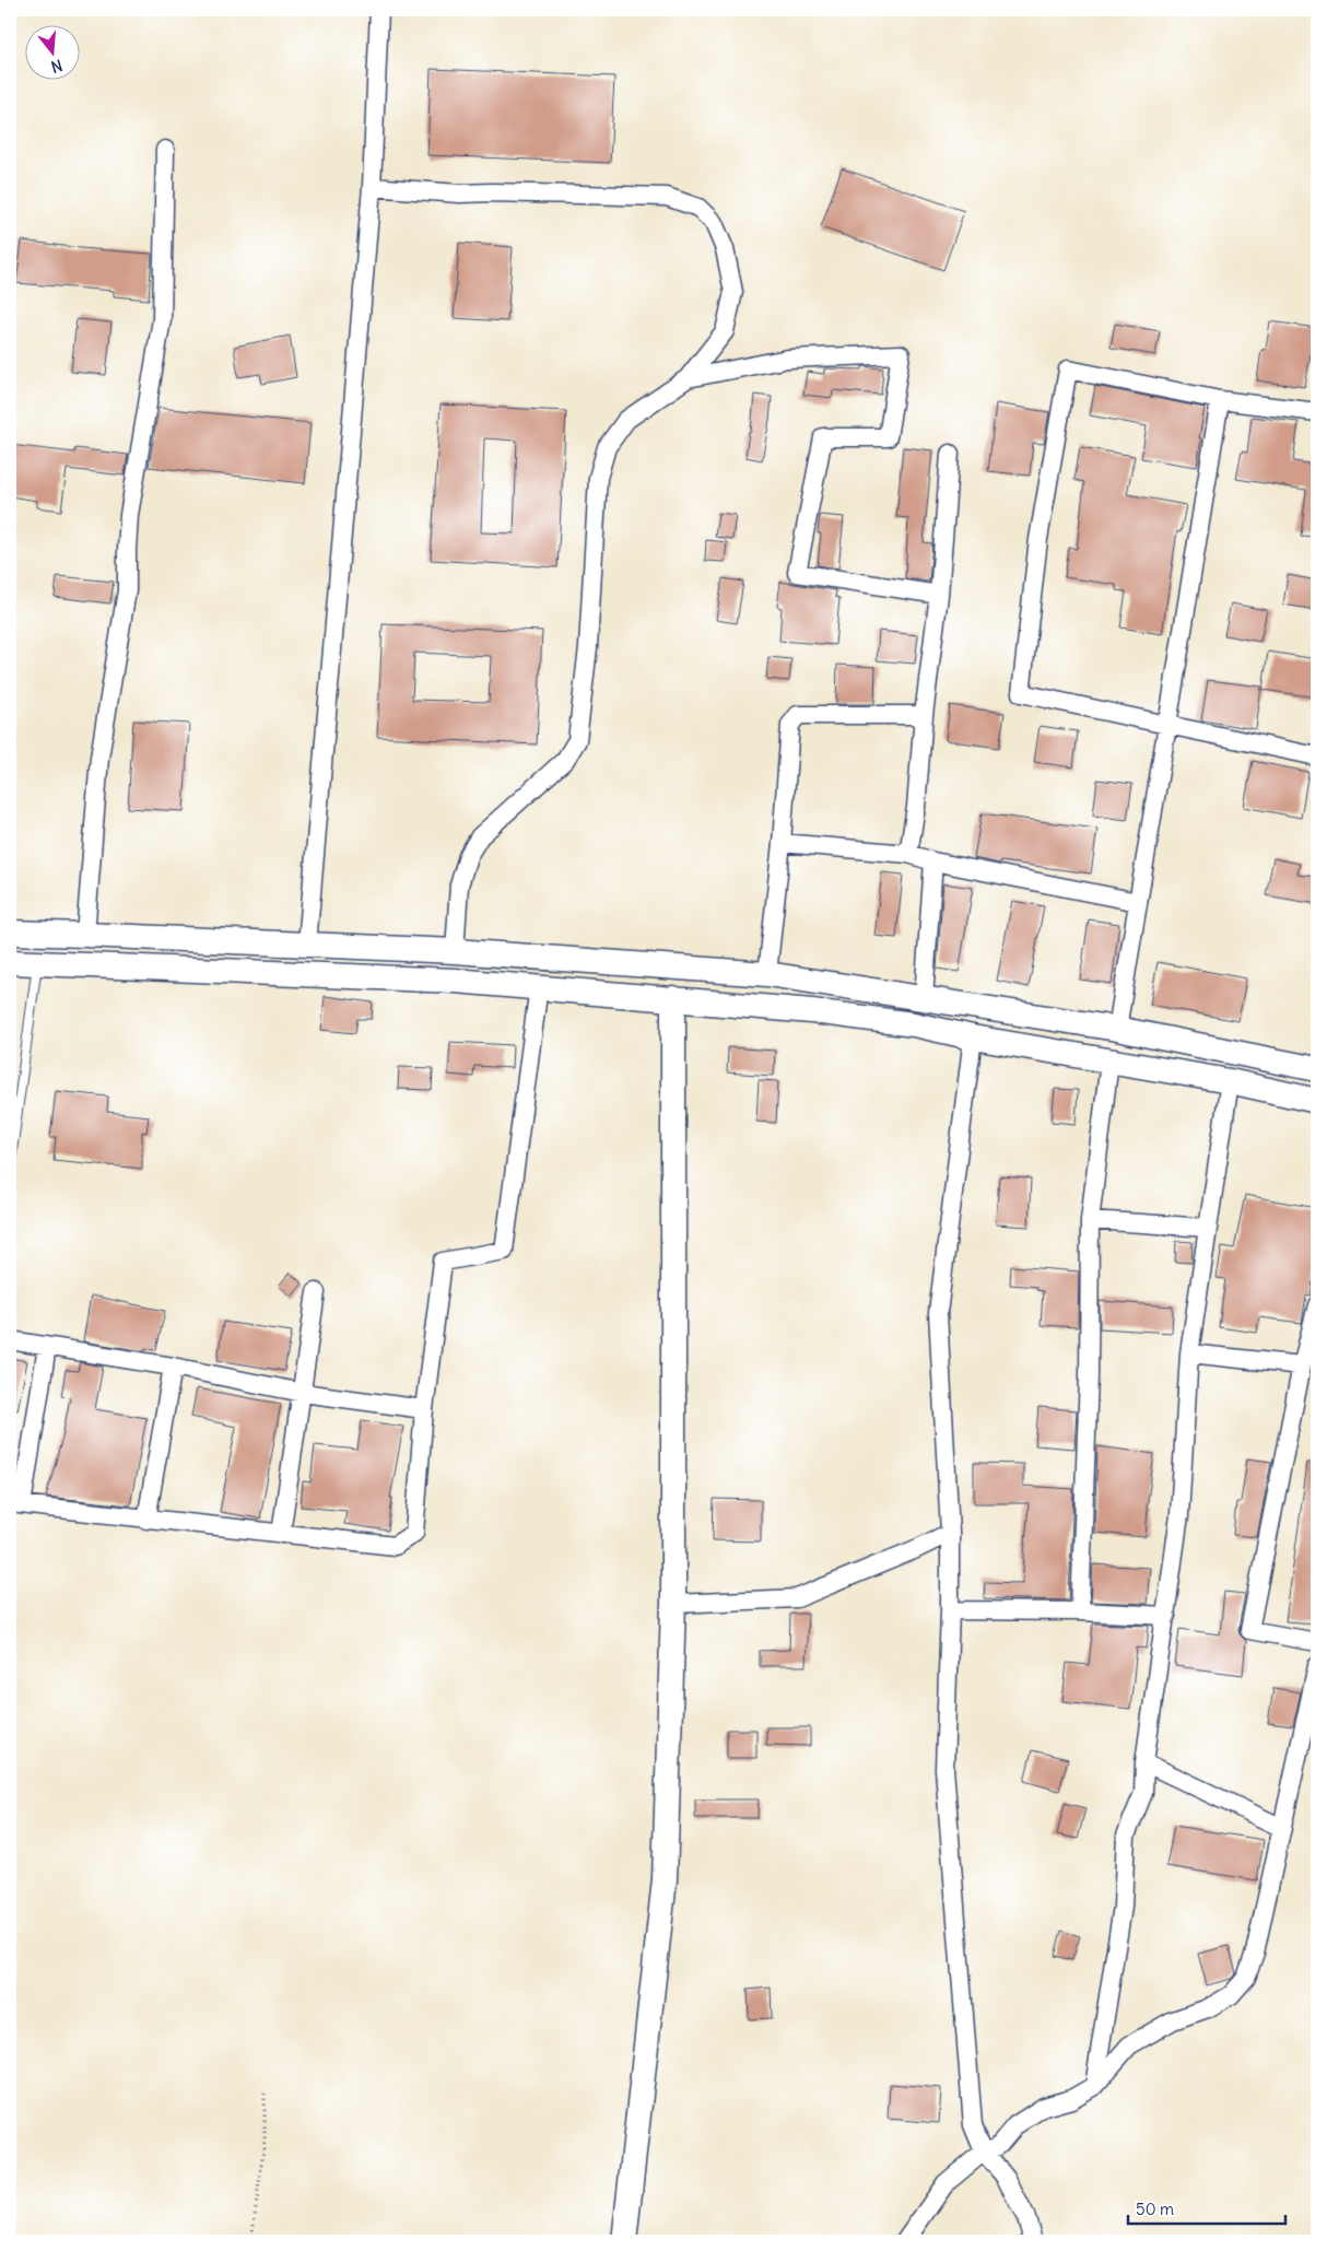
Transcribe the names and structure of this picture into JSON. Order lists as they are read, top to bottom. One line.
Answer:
{"scale_bar":"50 m","north":"bottom"}
